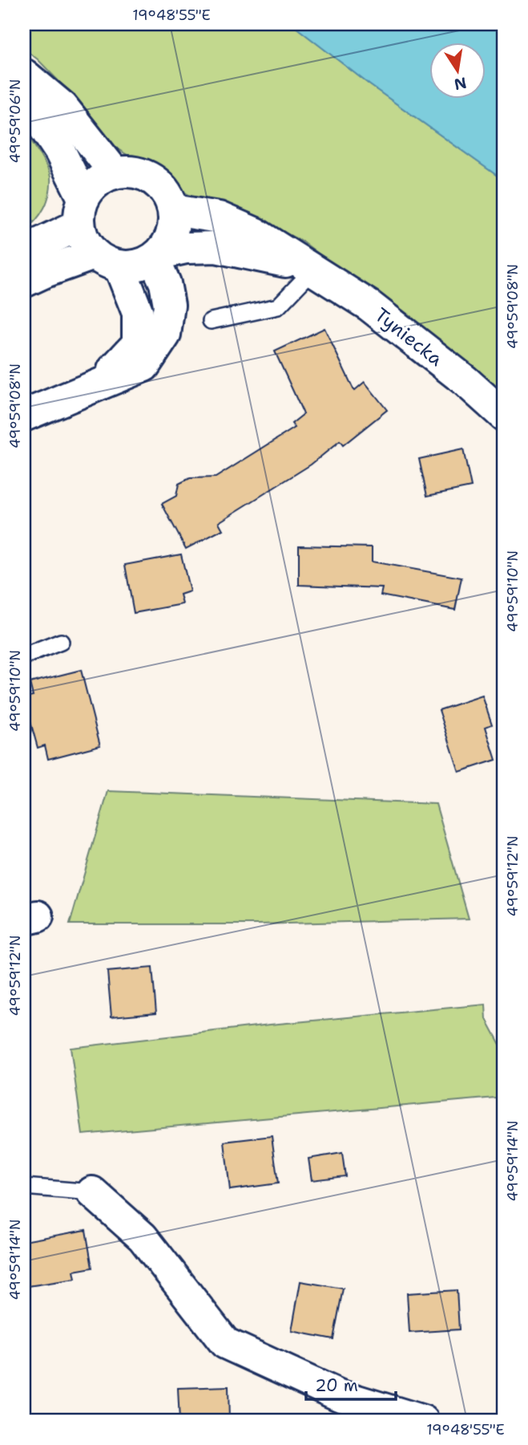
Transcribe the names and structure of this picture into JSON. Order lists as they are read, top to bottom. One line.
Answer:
{"streets":{"street":["Tyniecka"]},"scale_bar":"20 m","north":"bottom","coordinates":["19°48'55\"E","49°59'06\"N","49°59'08\"N","49°59'10\"N","49°59'12\"N","49°59'14\"N"]}
